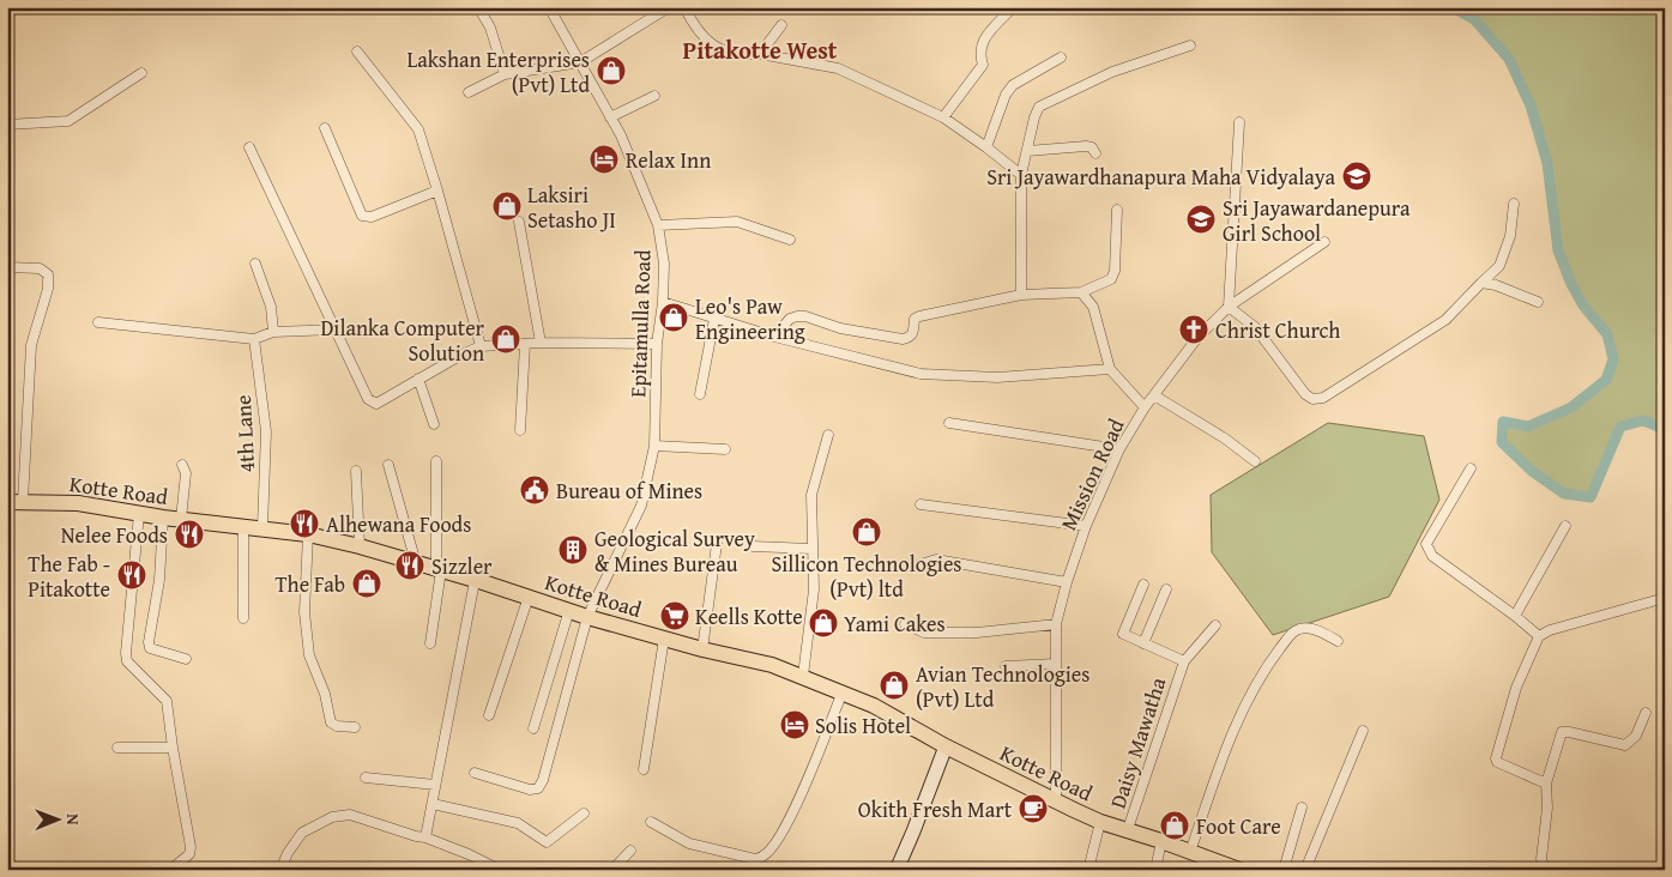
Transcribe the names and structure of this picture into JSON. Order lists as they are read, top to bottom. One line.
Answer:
{"streets":{"main road":["Kotte Road"],"street":["Epitamulla Road","4th Lane","Mission Road","Daisy Mawatha"]},"crossings":[["Epitamulla Road","Kotte Road"],["4th Lane","Kotte Road"],["Mission Road","Kotte Road"],["Kotte Road","Daisy Mawatha"]],"districts":["Pitakotte West"],"places":{"shop":["Lakshan Enterprises (Pvt) Ltd","Laksiri Setasho JI","Leo's Paw Engineering","Dilanka Computer Solution","Sillicon Technologies (Pvt) ltd","The Fab","Yami Cakes","Avian Technologies (Pvt) Ltd","Foot Care"],"hotel":["Relax Inn","Solis Hotel"],"school or university":["Sri Jayawardhanapura Maha Vidyalaya","Sri Jayawardanepura Girl School"],"church":["Christ Church"],"public building":["Bureau of Mines"],"restaurant":["Alhewana Foods","Nelee Foods","Sizzler","The Fab - Pitakotte"],"building":["Geological Survey & Mines Bureau"],"supermarket":["Keells Kotte"],"cafe":["Okith Fresh Mart"]},"north":"right"}
